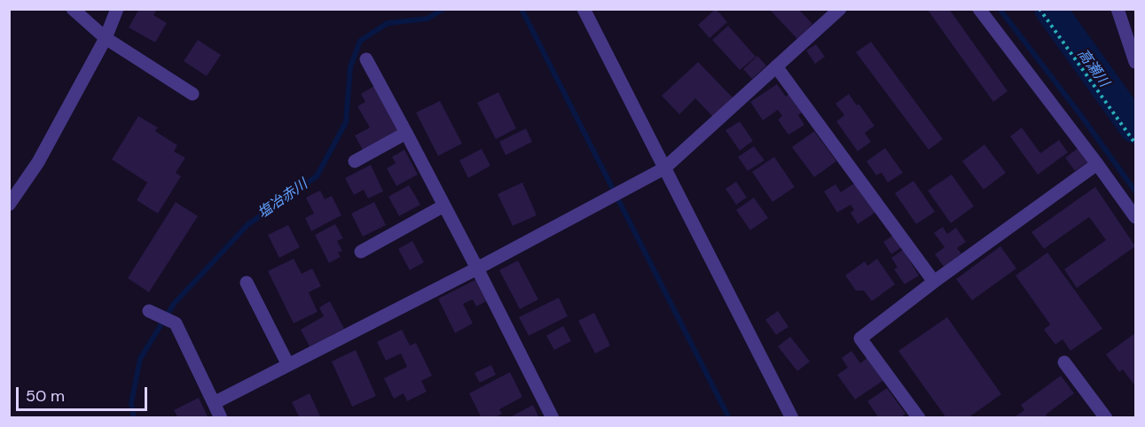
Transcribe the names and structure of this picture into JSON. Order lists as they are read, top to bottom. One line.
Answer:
{"water":["高瀬川","塩冶赤川"],"scale_bar":"50 m"}
